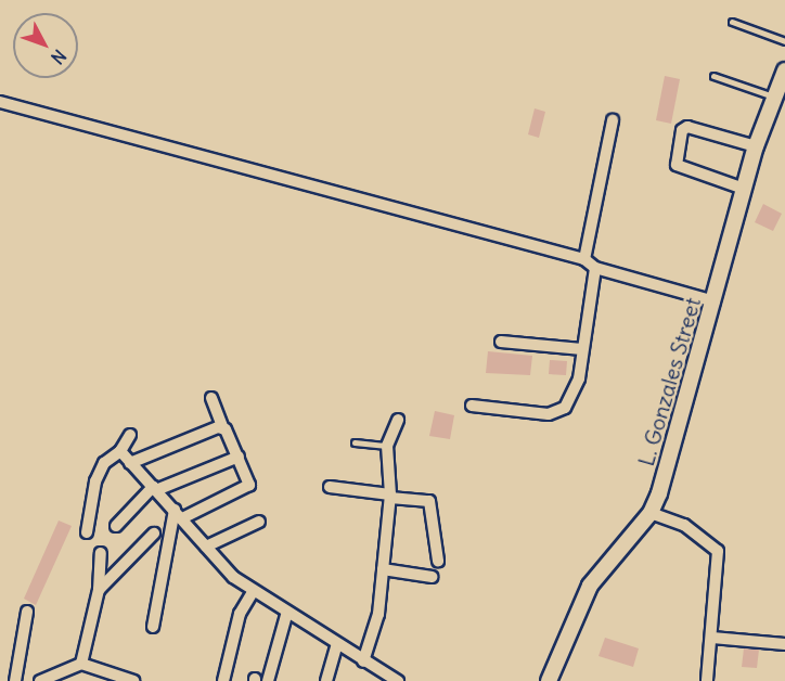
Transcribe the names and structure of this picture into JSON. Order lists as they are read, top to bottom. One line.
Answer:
{"streets":{"street":["L. Gonzales Street"]},"north":"bottom right"}
